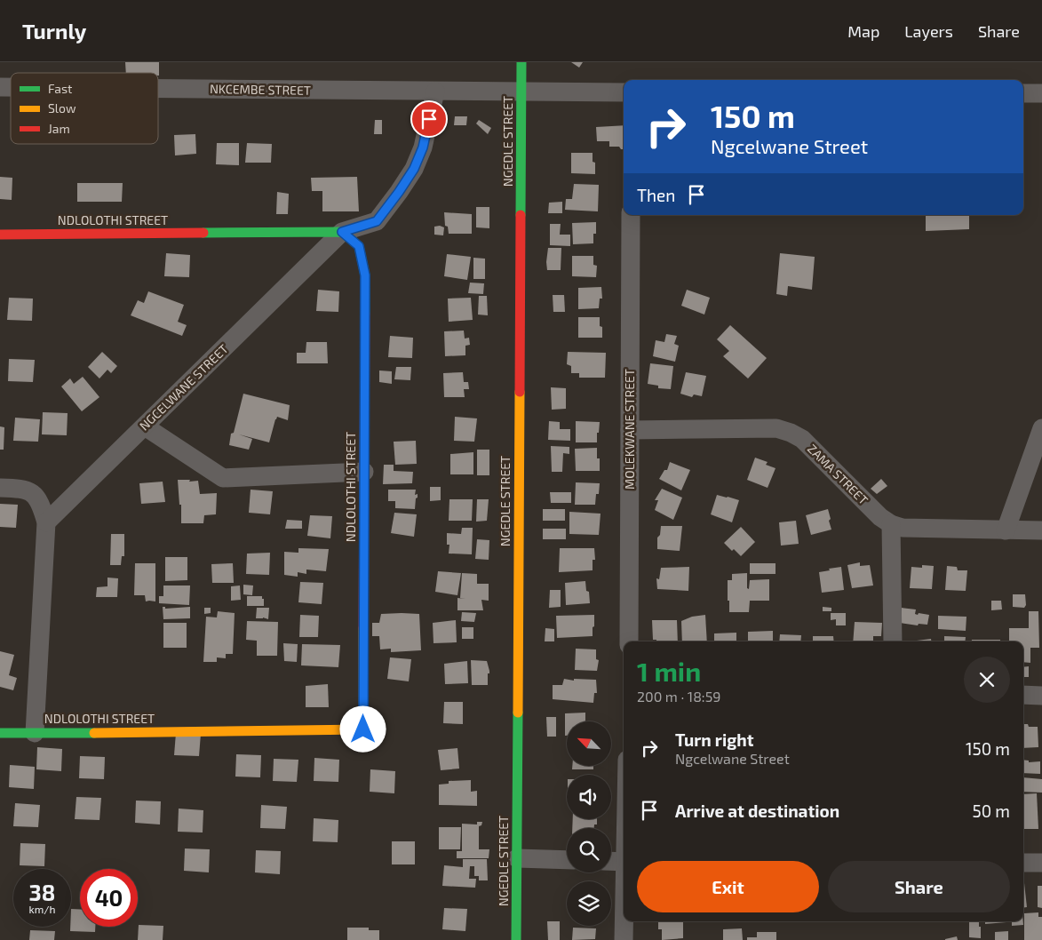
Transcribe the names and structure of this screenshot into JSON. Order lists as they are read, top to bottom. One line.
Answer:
{"streets":{"street":["NKCEMBE STREET","NGEDLE STREET","NDLOLOTHI STREET","NGCELWANE STREET","MOLEKWANE STREET","ZAMA STREET"]},"crossings":[["NKCEMBE STREET","NGEDLE STREET"],["NKCEMBE STREET","NGCELWANE STREET"],["NDLOLOTHI STREET","NGCELWANE STREET"],["MOLEKWANE STREET","ZAMA STREET"]],"legend":["Fast","Slow","Jam"],"north":"top left","page":{"header":"Turnly","nav":["Map","Layers","Share"],"turn":["150 m","Ngcelwane Street"],"then":"Then","heading":["1 min","200 m · 18:59"],"list":[{"name":"Turn right","note":"Ngcelwane Street","value":"150 m"},{"name":"Arrive at destination","value":"50 m"}],"buttons":["Exit","Share"],"speed":"38 km/h","limit":"40"}}
